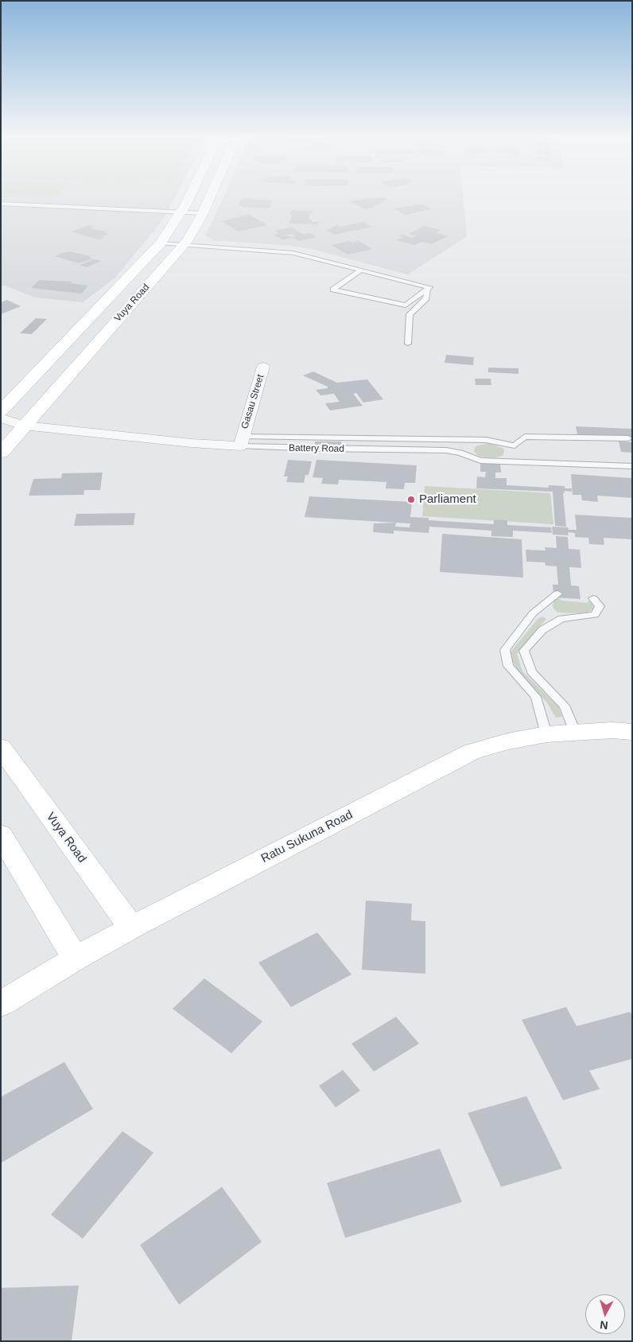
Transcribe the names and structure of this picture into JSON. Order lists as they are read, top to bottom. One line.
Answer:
{"streets":{"main road":["Vuya Road","Ratu Sukuna Road"],"street":["Gasau Street","Battery Road"]},"crossings":[["Vuya Road","Battery Road"],["Vuya Road","Ratu Sukuna Road"],["Gasau Street","Battery Road"]],"places":["Parliament"],"north":"bottom"}
